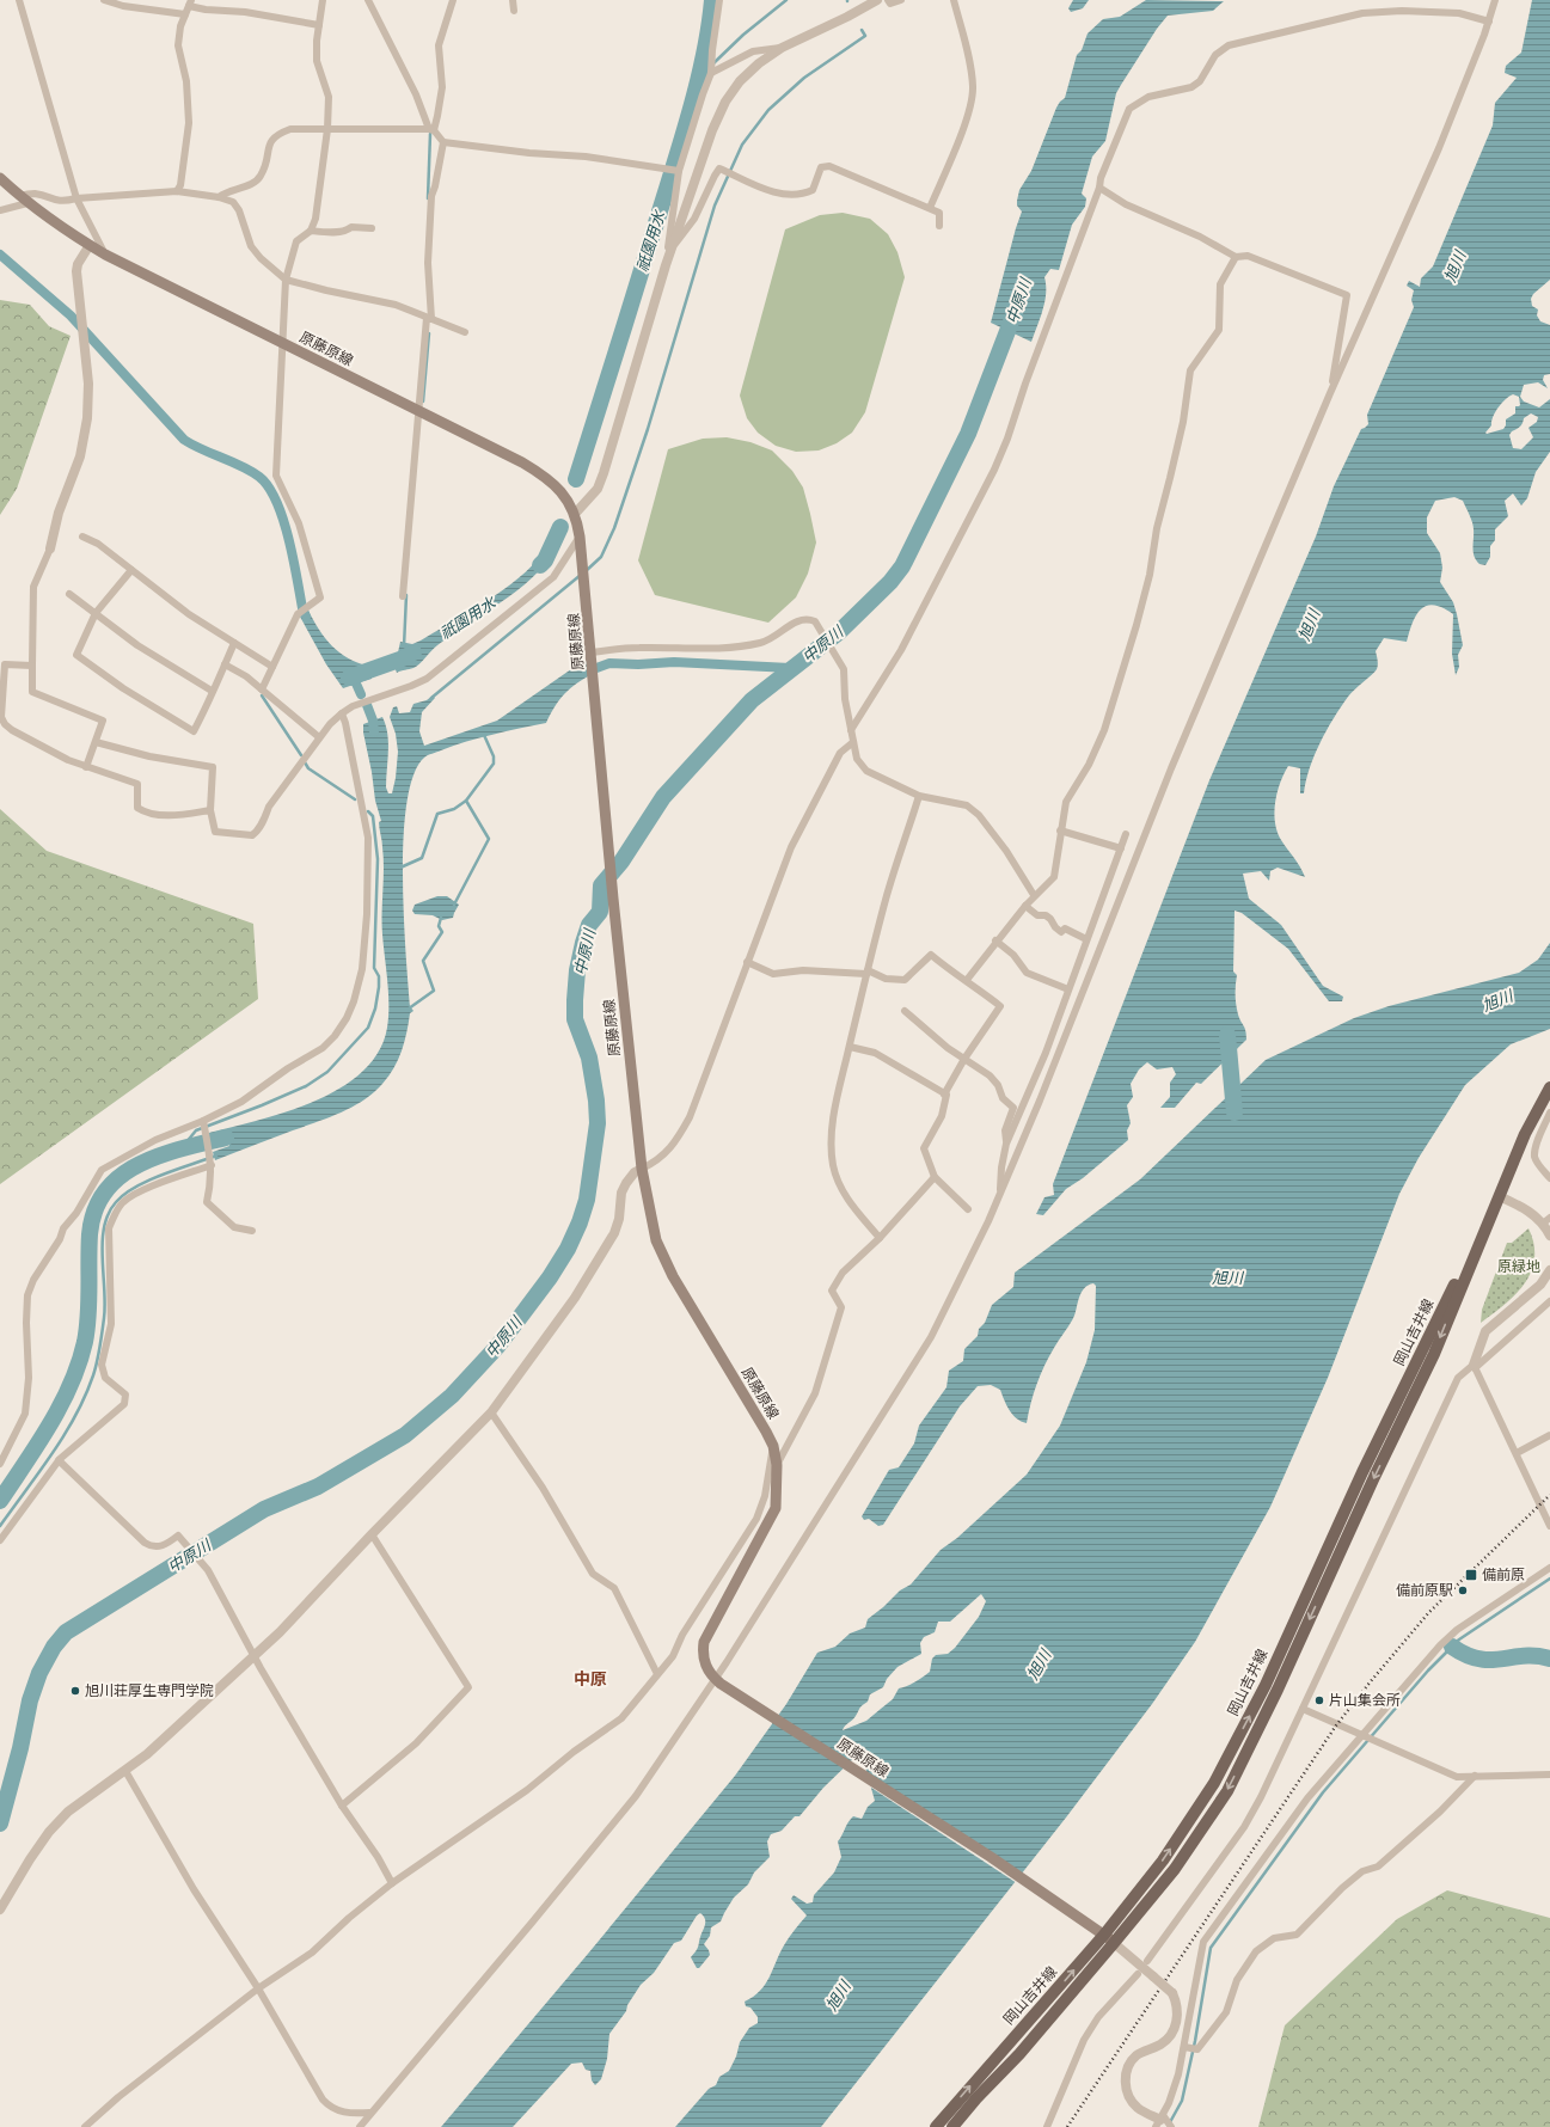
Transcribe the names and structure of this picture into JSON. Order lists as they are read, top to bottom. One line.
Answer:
{"streets":{"main road":["原藤原線","岡山吉井線"]},"crossings":[["原藤原線","岡山吉井線"]],"districts":["中原"],"water":["祇園用水","旭川","中原川"],"parks":["原緑地"],"places":{"transit":["備前原"],"other":["備前原駅","旭川荘厚生専門学院","片山集会所"]}}
